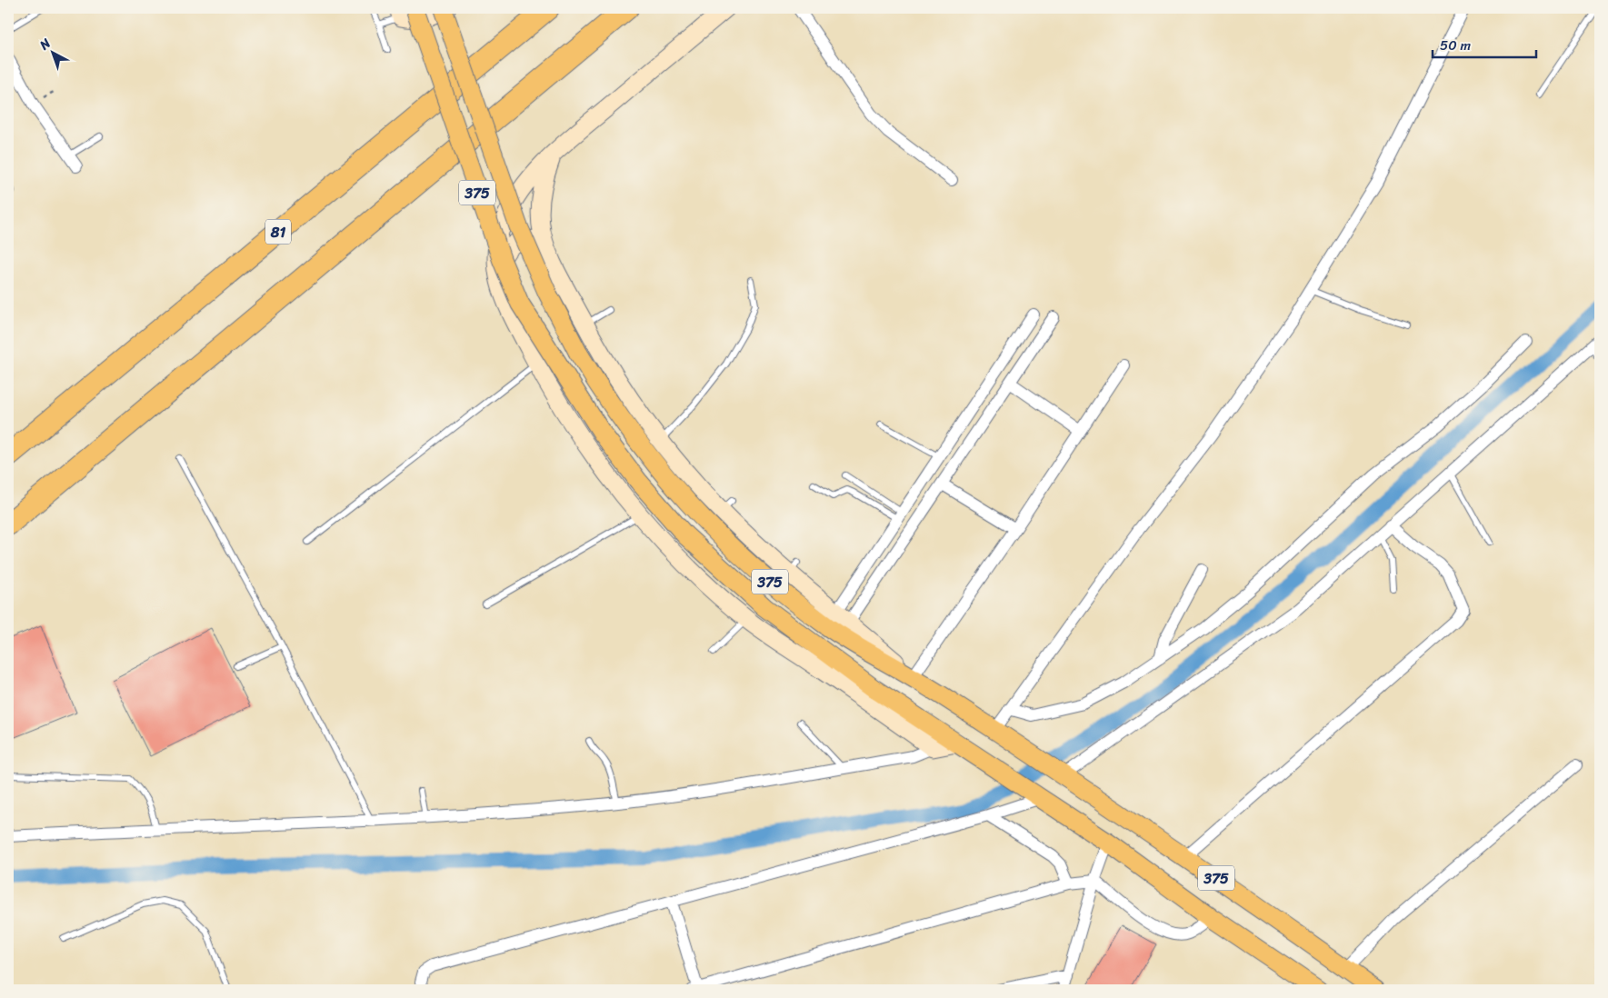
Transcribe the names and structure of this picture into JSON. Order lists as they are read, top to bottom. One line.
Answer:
{"streets":{"highway":["81"],"main road":["375"]},"scale_bar":"50 m","north":"top left"}
